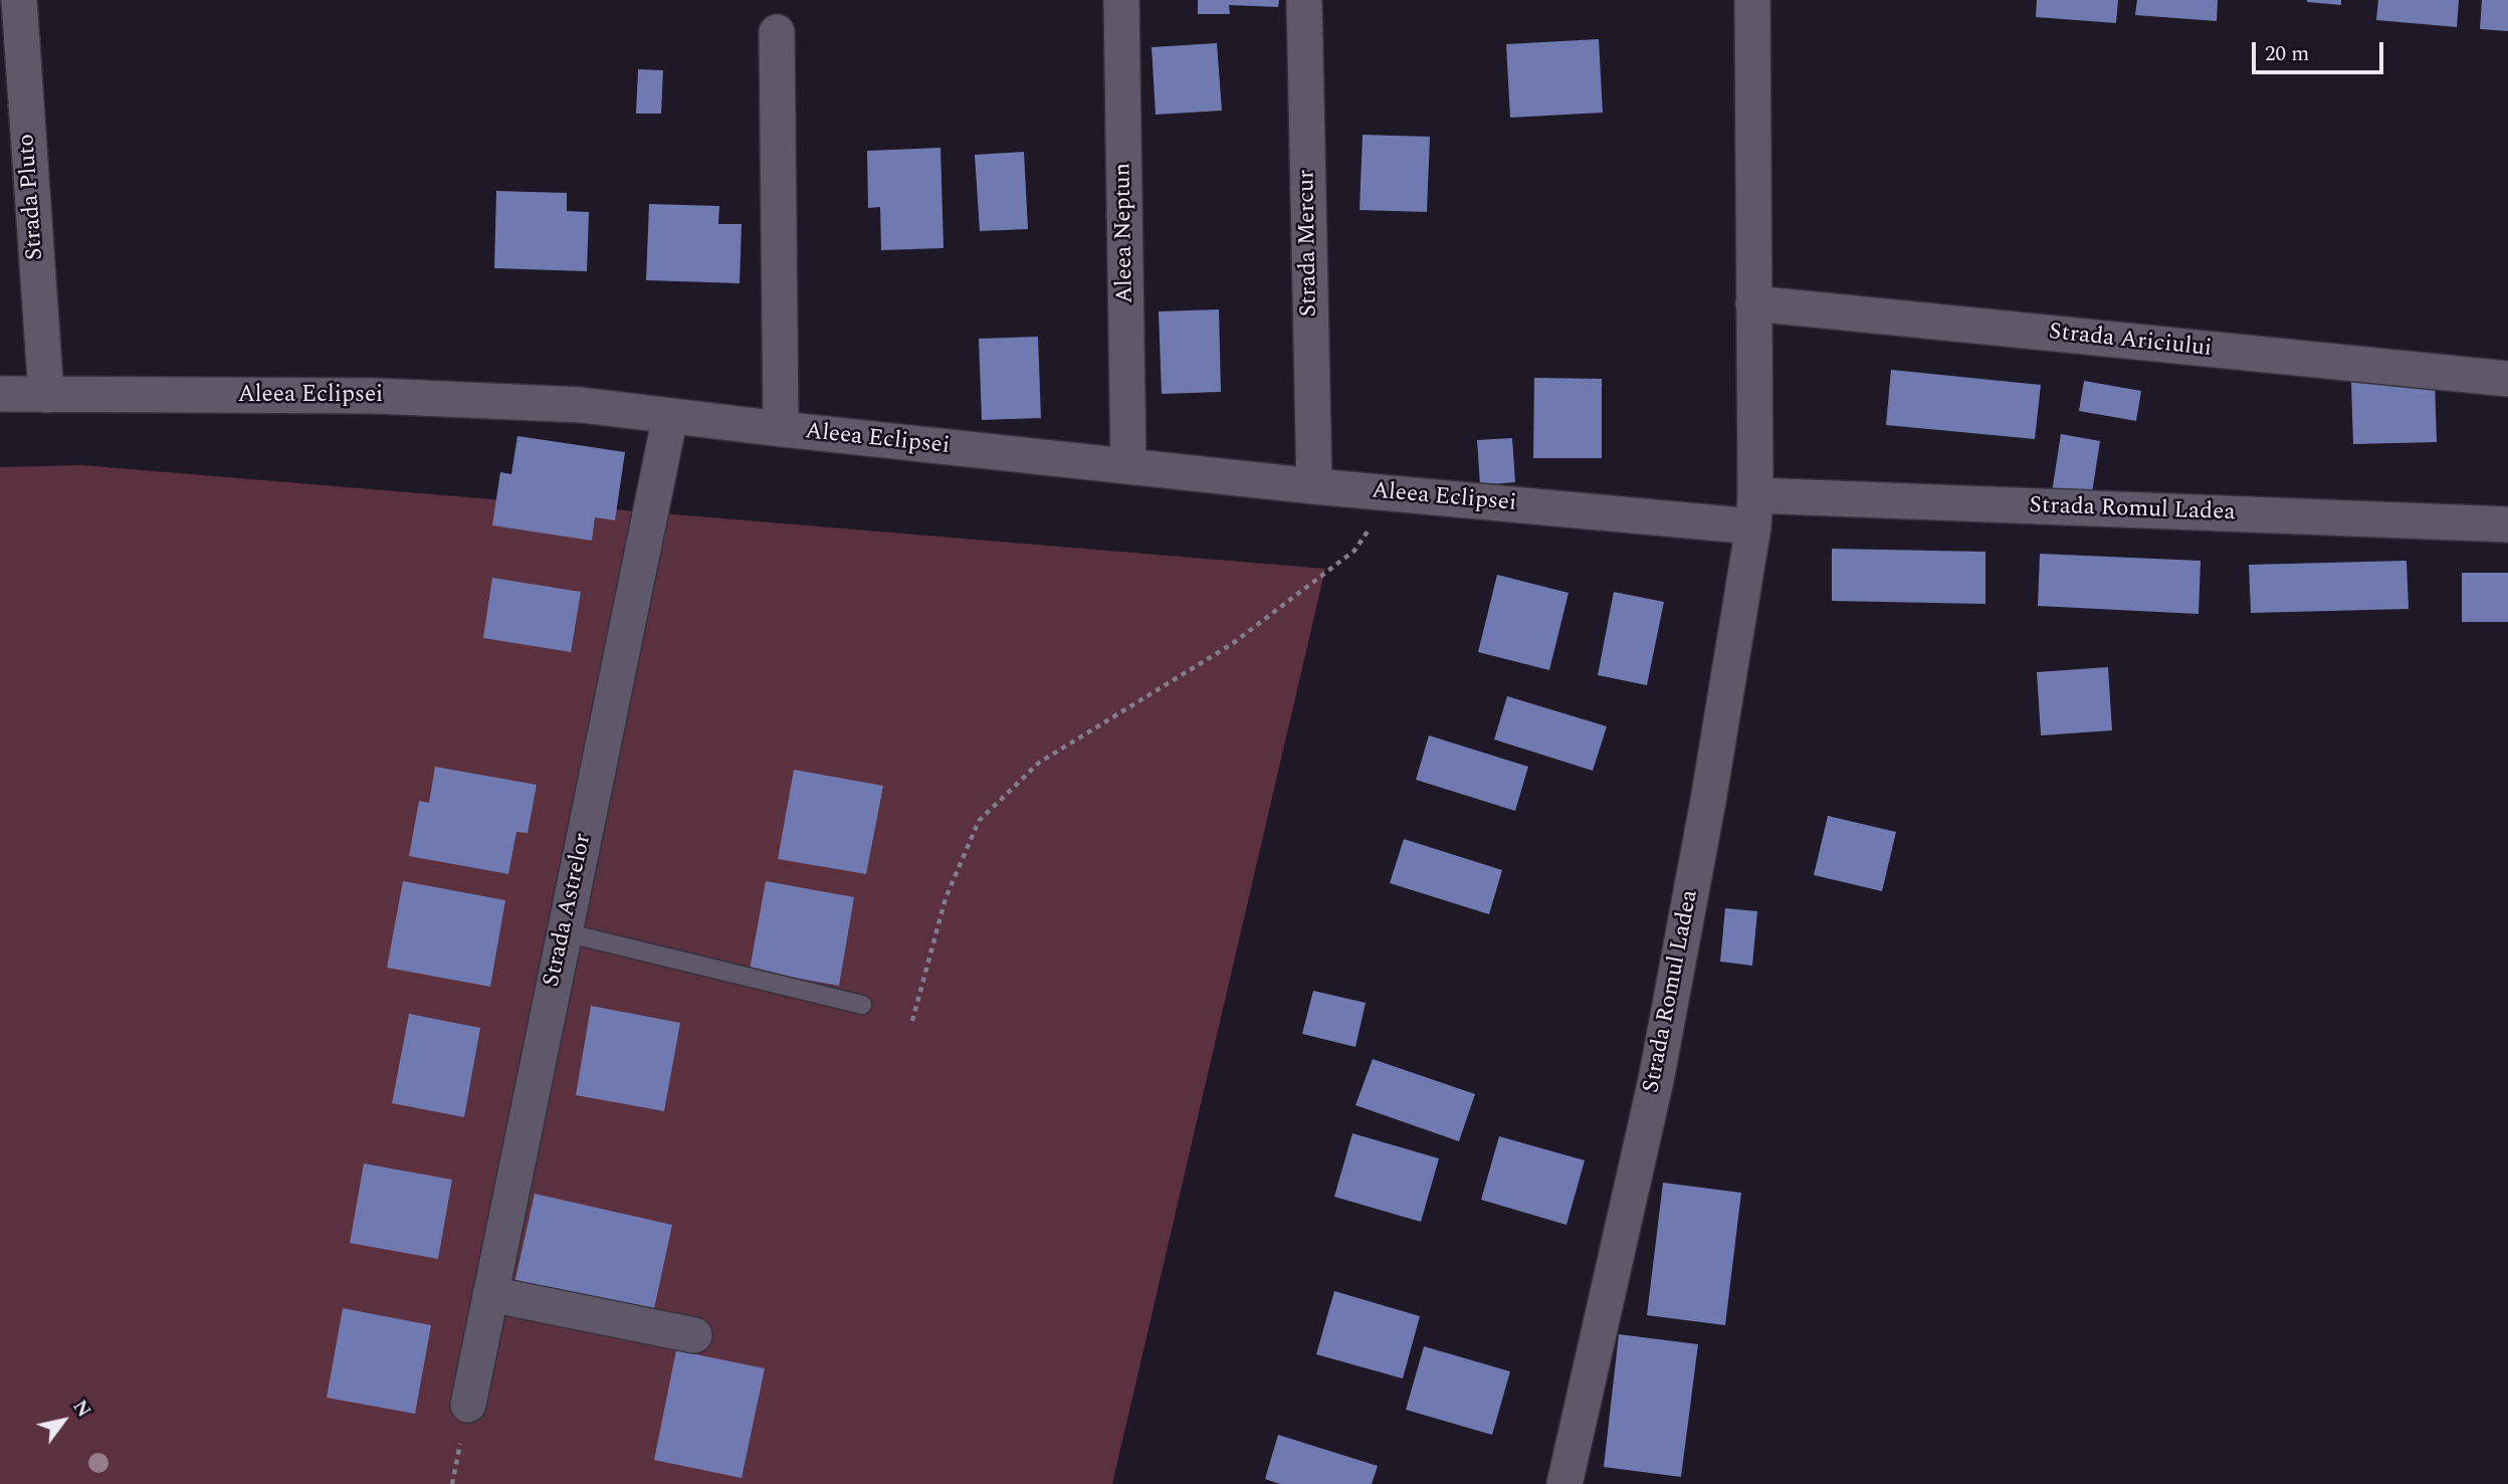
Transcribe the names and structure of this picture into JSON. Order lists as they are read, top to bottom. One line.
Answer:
{"streets":{"street":["Strada Pluto","Aleea Neptun","Strada Mercur","Strada Ariciului","Aleea Eclipsei","Strada Romul Ladea","Strada Astrelor"]},"crossings":[["Strada Pluto","Aleea Eclipsei"],["Aleea Neptun","Aleea Eclipsei"],["Strada Mercur","Aleea Eclipsei"],["Strada Ariciului","Strada Romul Ladea"],["Aleea Eclipsei","Strada Romul Ladea"],["Aleea Eclipsei","Strada Astrelor"]],"scale_bar":"20 m","north":"top right"}
